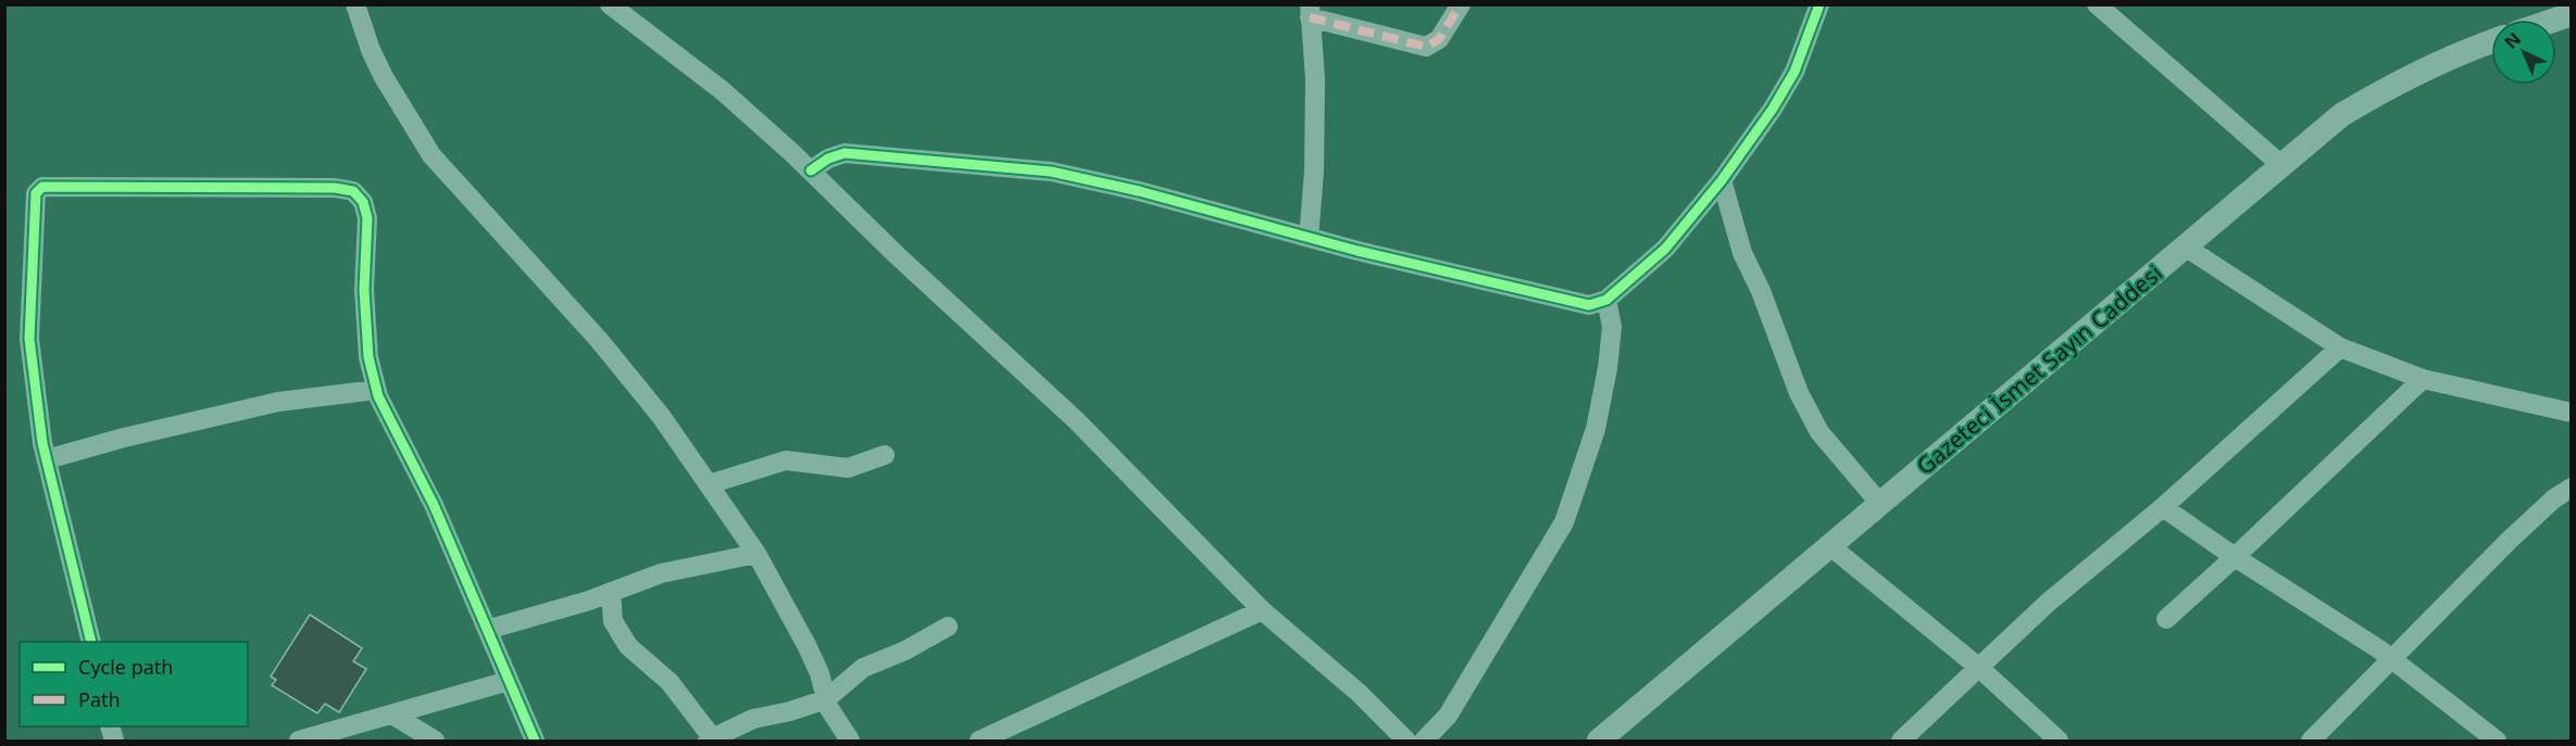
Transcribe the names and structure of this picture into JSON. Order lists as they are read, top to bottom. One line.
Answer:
{"streets":{"street":["Gazeteci İsmet Sayın Caddesi"]},"legend":["Cycle path","Path"],"north":"top left"}
